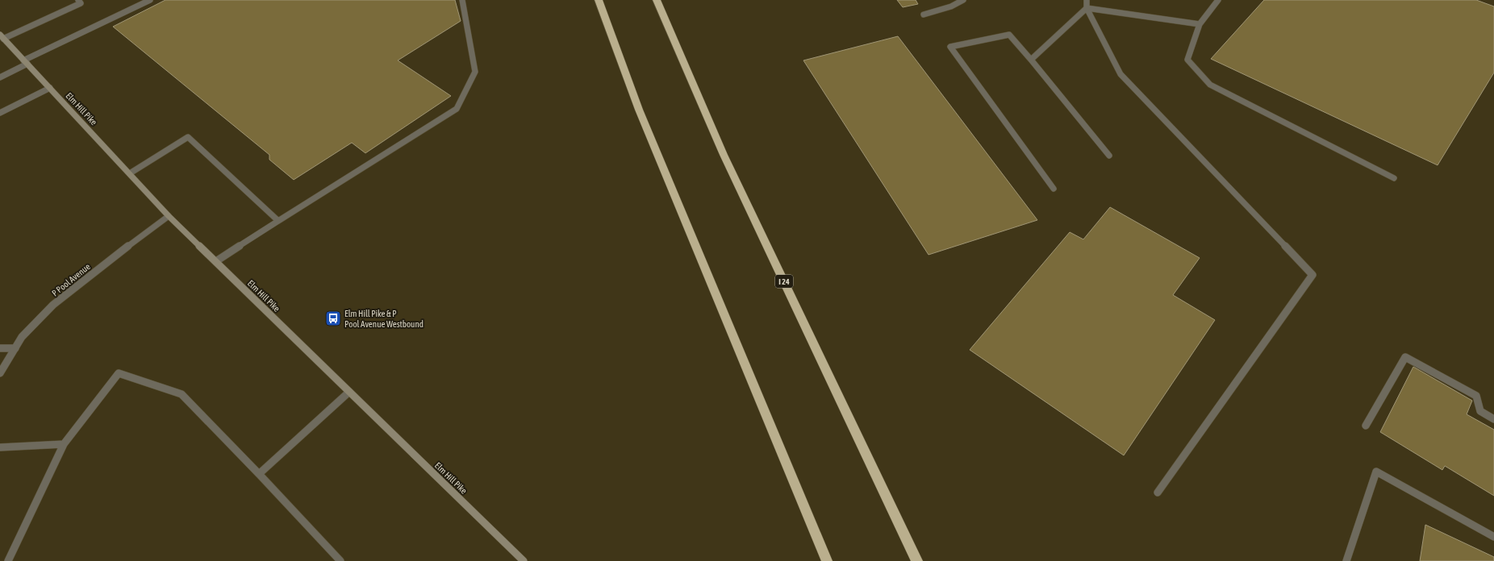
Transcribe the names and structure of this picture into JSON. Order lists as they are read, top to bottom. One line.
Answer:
{"streets":{"highway":["I 24"],"main road":["Elm Hill Pike"],"street":["P Pool Avenue"]},"crossings":[["Elm Hill Pike","P Pool Avenue"]],"places":{"bus stop":["Elm Hill Pike & P Pool Avenue Westbound"]}}
